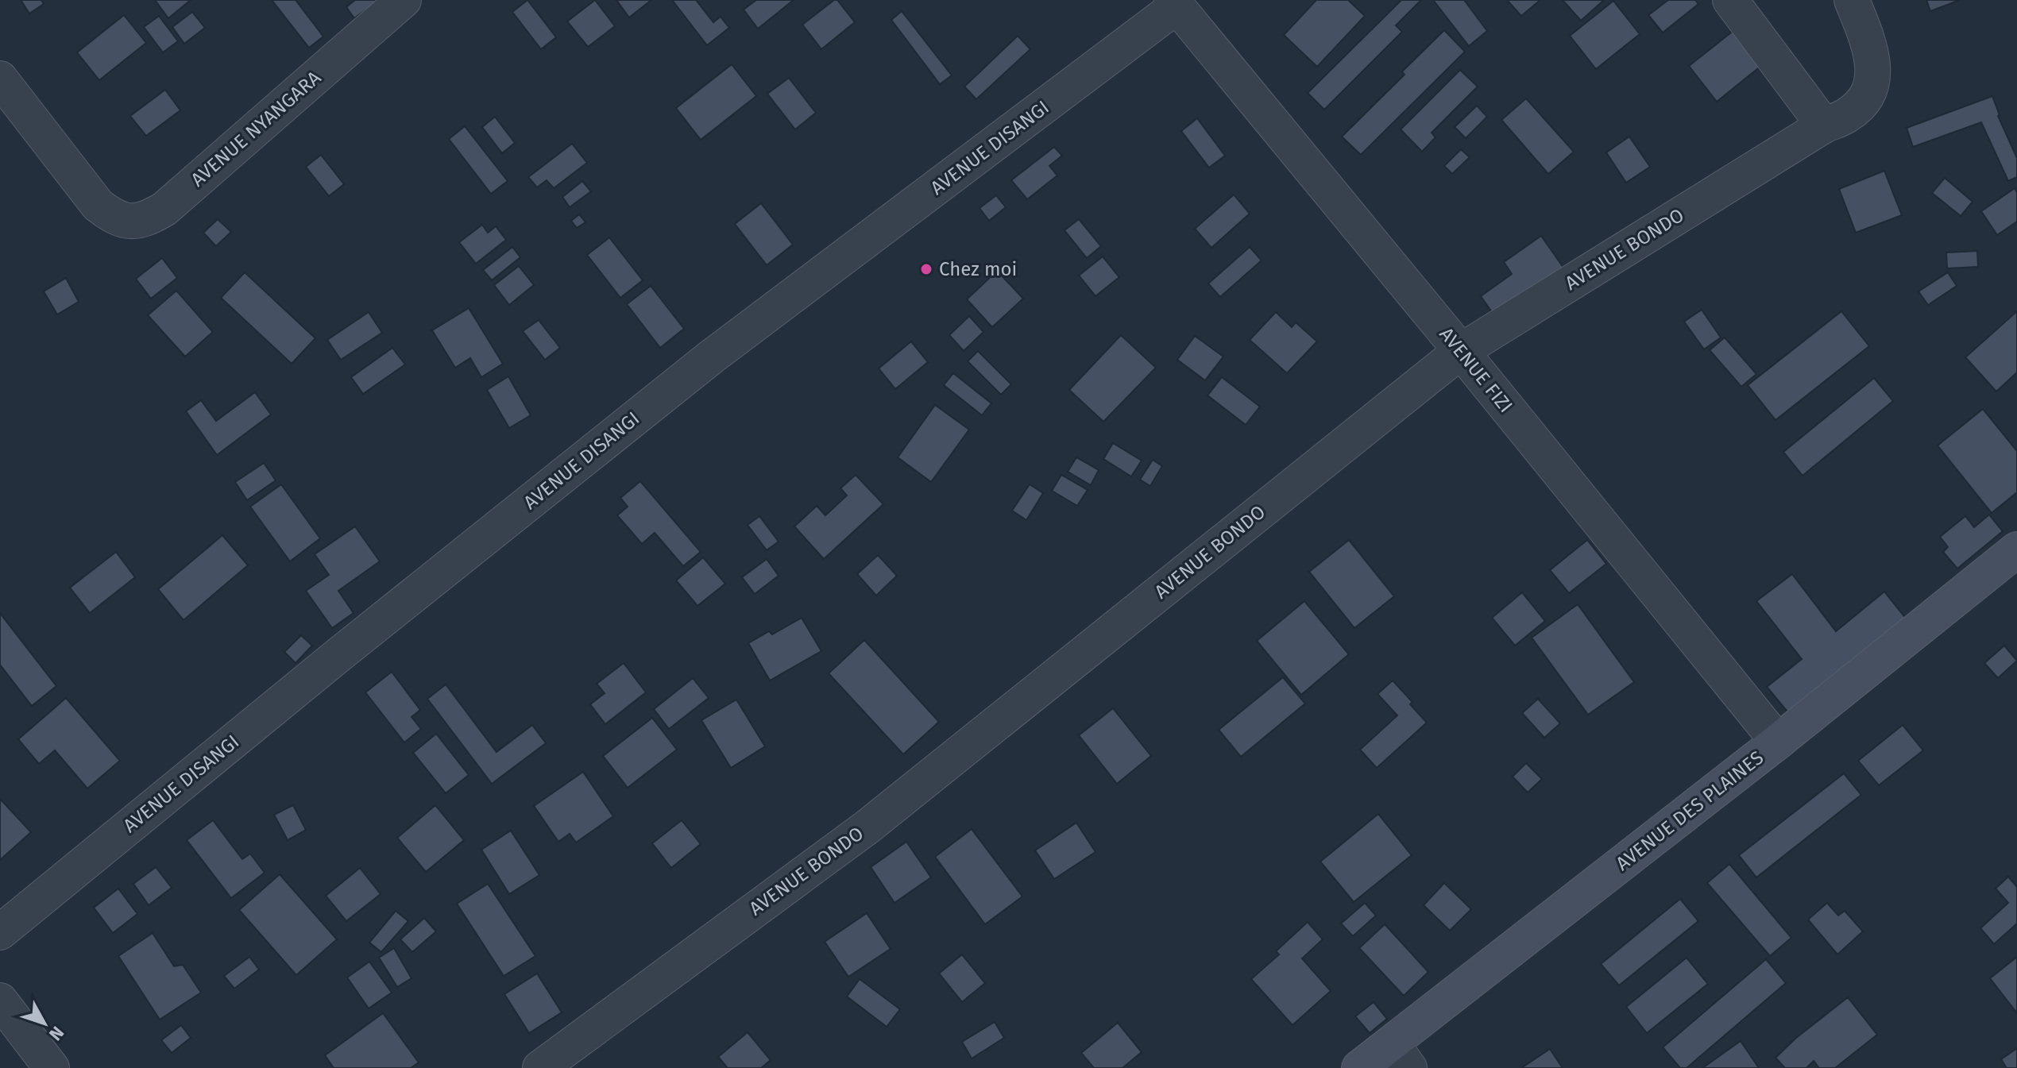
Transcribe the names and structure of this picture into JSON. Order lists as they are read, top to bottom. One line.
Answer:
{"streets":{"street":["AVENUE NYANGARA","AVENUE DISANGI","AVENUE BONDO","AVENUE FIZI","AVENUE DES PLAINES"]},"crossings":[["AVENUE DISANGI","AVENUE FIZI"],["AVENUE BONDO","AVENUE FIZI"],["AVENUE FIZI","AVENUE DES PLAINES"]],"places":["Chez moi"],"north":"bottom right"}
